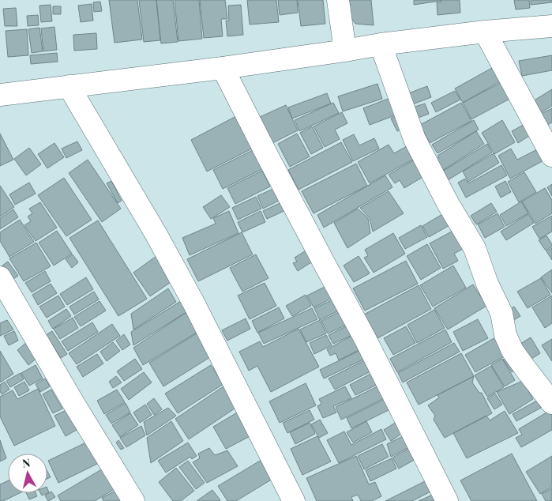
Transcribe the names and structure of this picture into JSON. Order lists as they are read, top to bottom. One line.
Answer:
{"north":"top"}
